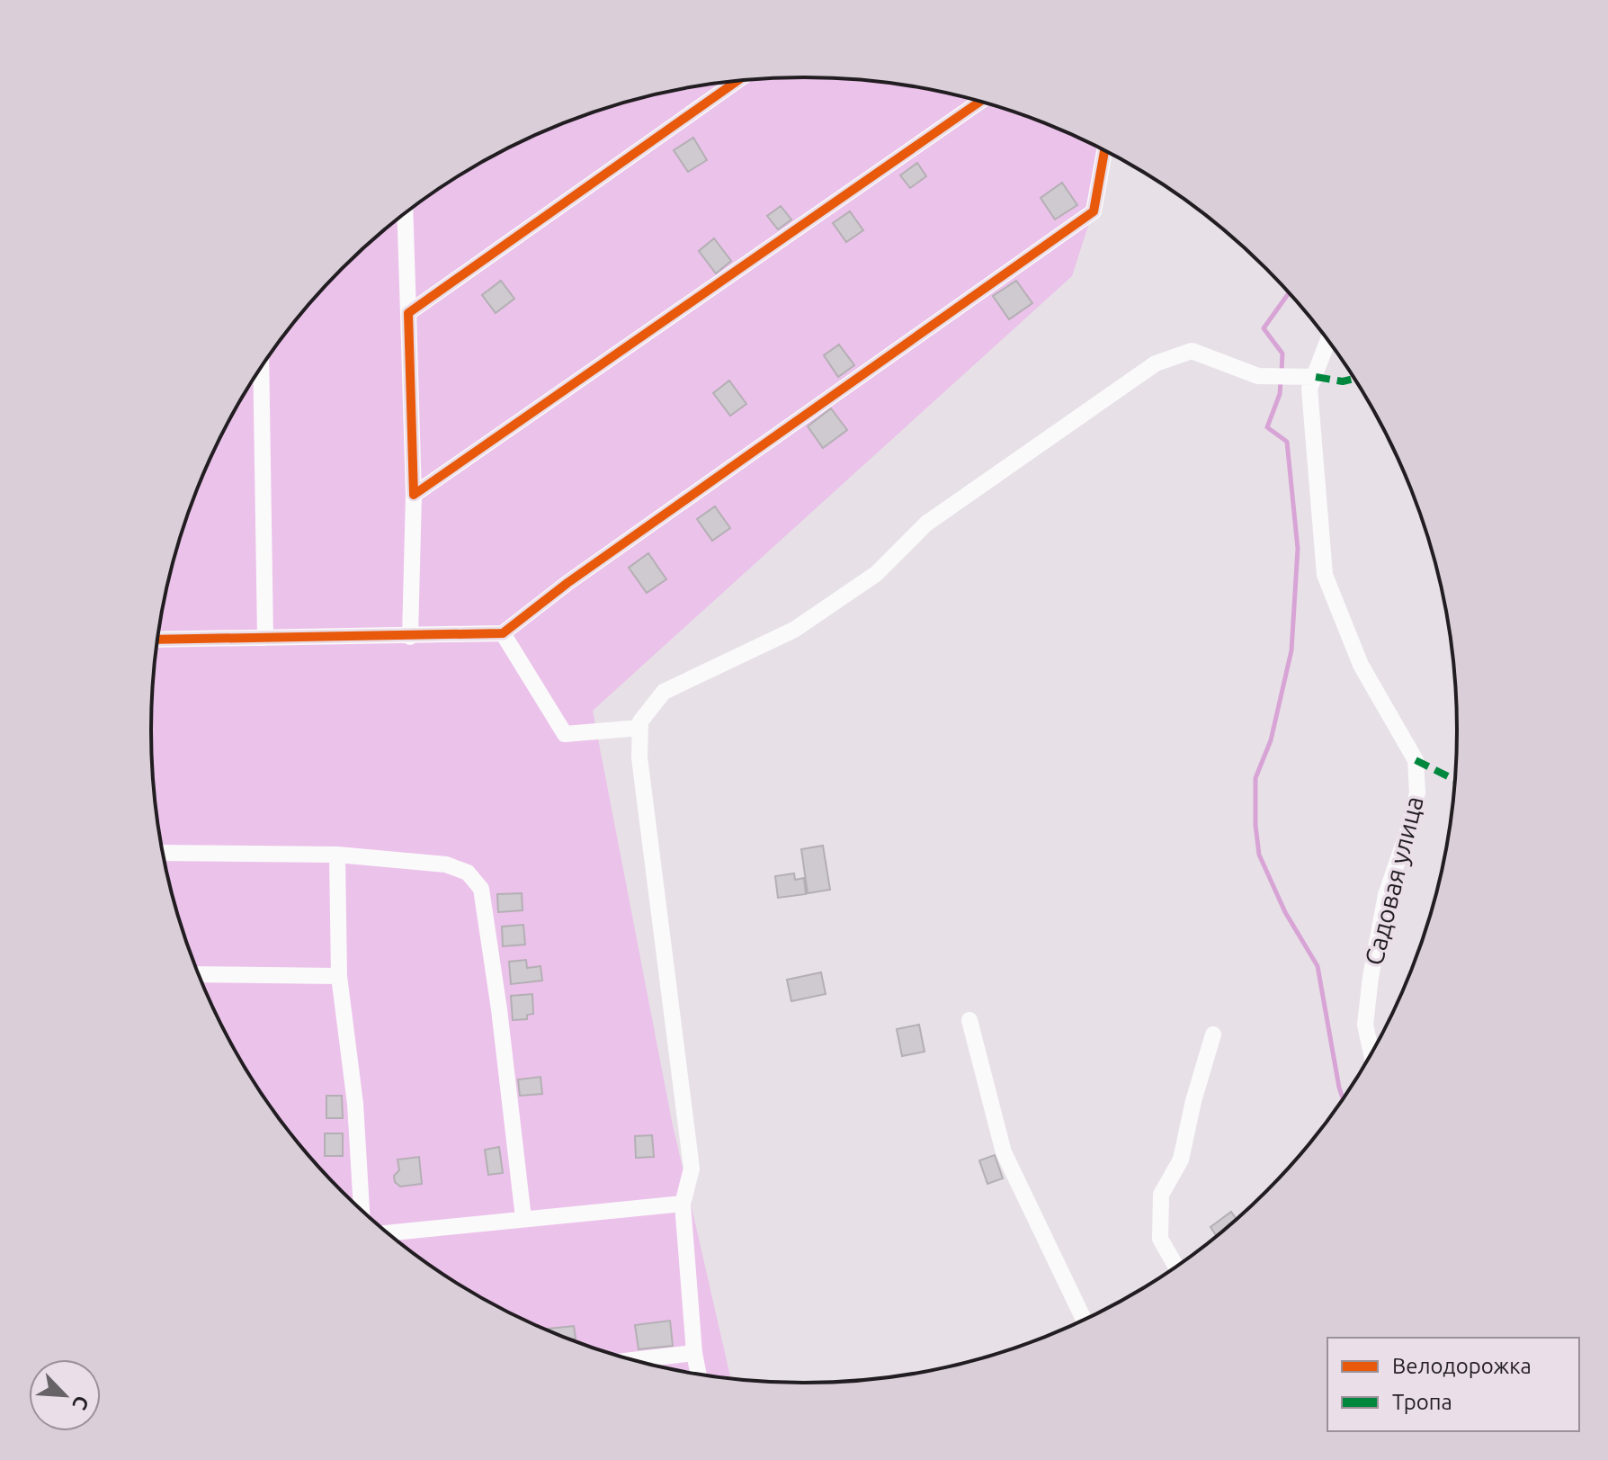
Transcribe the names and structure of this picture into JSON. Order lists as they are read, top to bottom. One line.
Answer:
{"streets":{"street":["Садовая улица"]},"legend":["Велодорожка","Тропа"],"north":"bottom right"}
